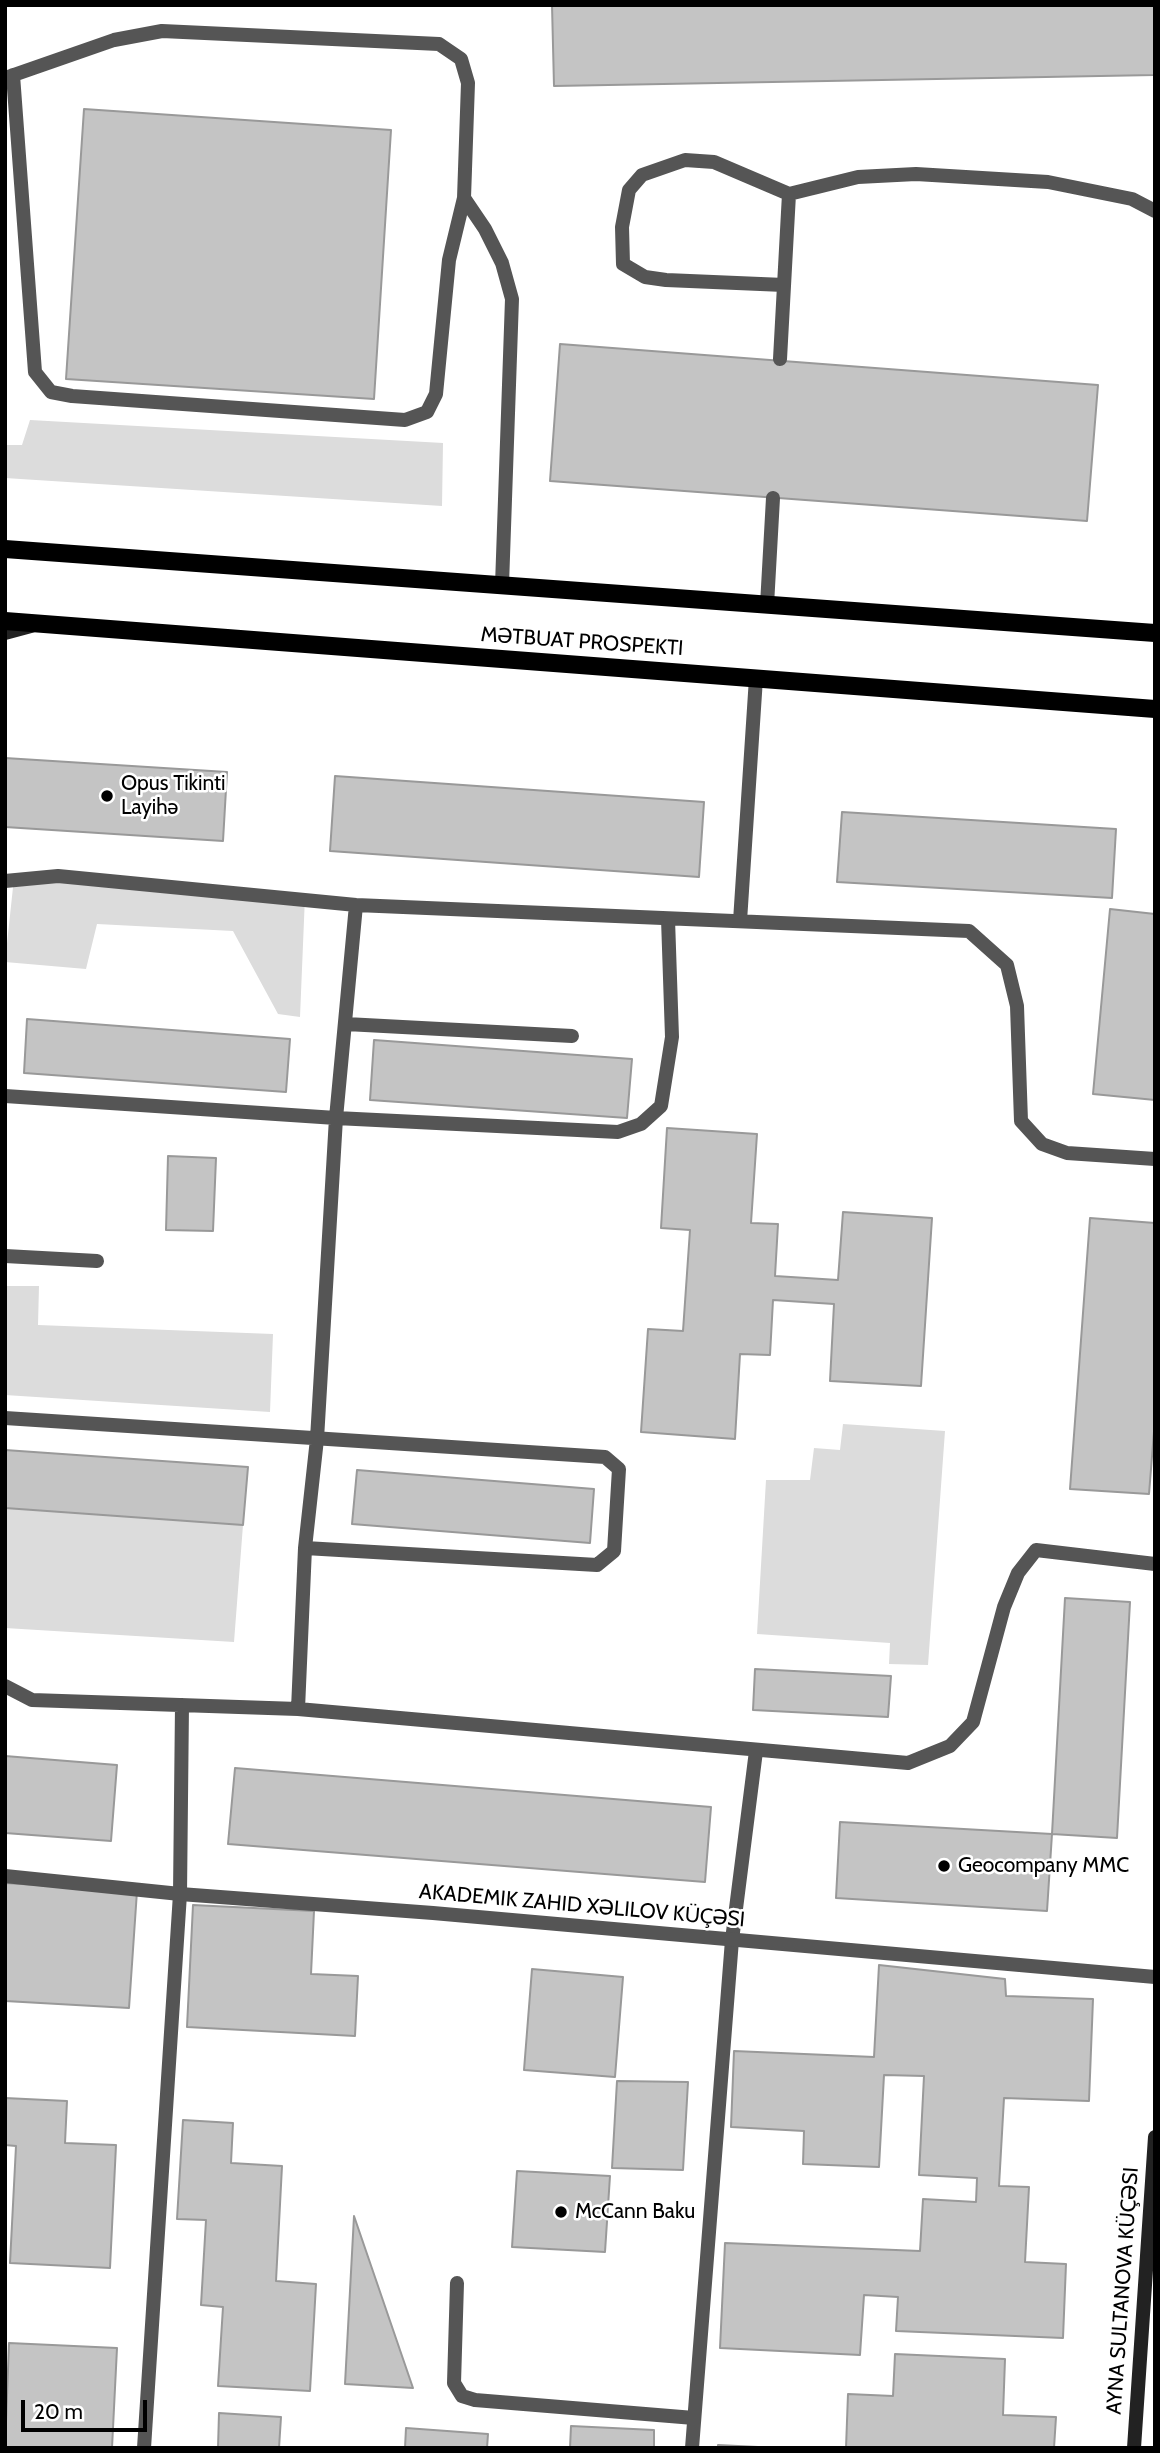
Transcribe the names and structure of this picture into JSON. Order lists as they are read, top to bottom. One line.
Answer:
{"streets":{"main road":["MƏTBUAT PROSPEKTI","AYNA SULTANOVA KÜÇƏSI"],"street":["AKADEMIK ZAHID XƏLILOV KÜÇƏSI"]},"places":["Opus Tikinti Layihə","Geocompany MMC","McCann Baku"],"scale_bar":"20 m"}
